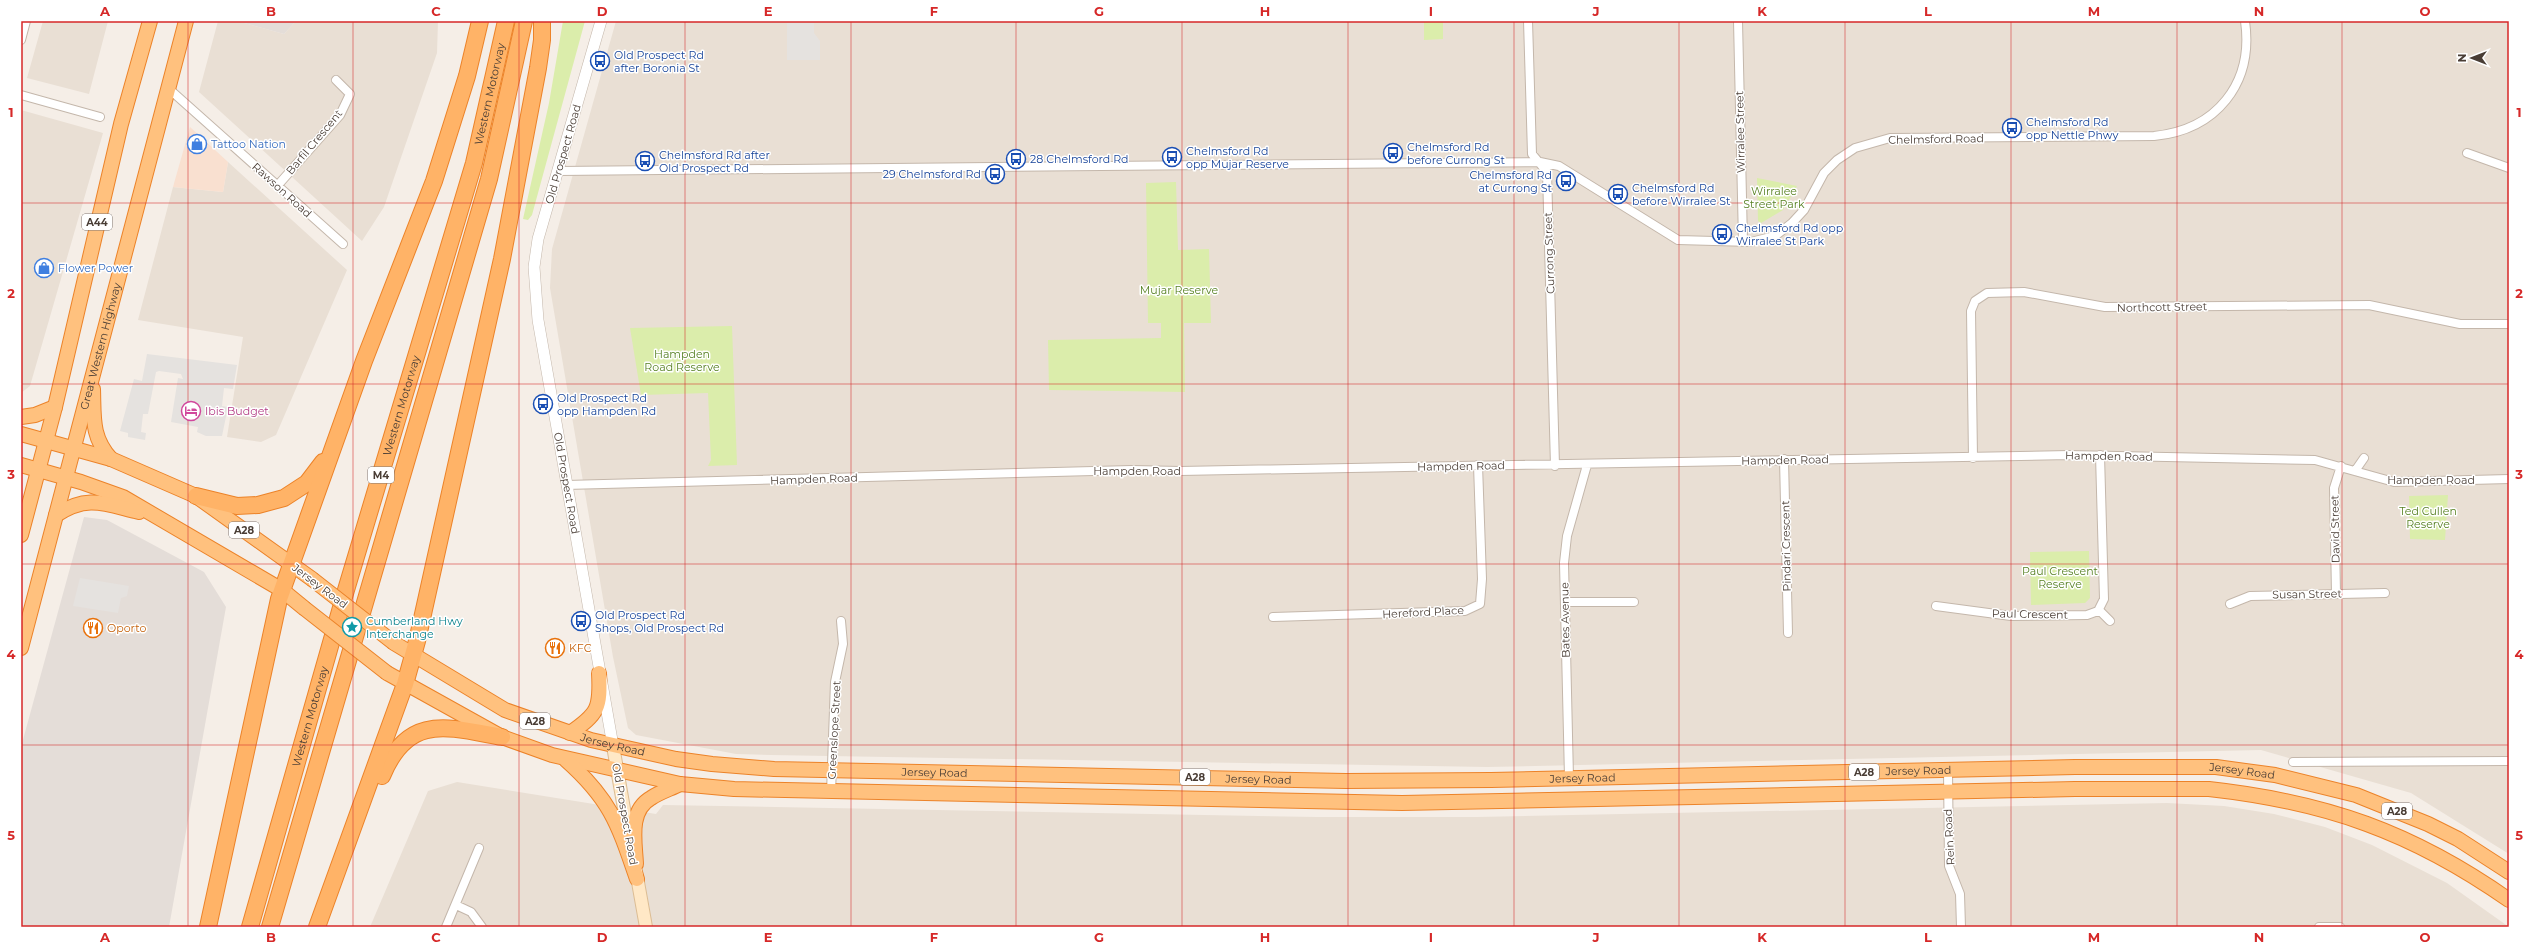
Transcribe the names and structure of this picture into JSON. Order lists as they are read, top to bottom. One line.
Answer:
{"streets":{"highway":["Western Motorway","A44","Great Western Highway","M4","A28","Jersey Road"],"main road":["Old Prospect Road"],"street":["Wirralee Street","Chelmsford Road","Barfil Crescent","Rawson Road","Currong Street","Northcott Street","Hampden Road","David Street","Pindari Crescent","Susan Street","Hereford Place","Paul Crescent","Bates Avenue","Greenslope Street","Rein Road"]},"crossings":[["Wirralee Street","Chelmsford Road"],["Chelmsford Road","Old Prospect Road"],["Chelmsford Road","Currong Street"],["Barfil Crescent","Rawson Road"],["Old Prospect Road","Hampden Road"],["Old Prospect Road","Jersey Road"],["Rawson Road","Great Western Highway"],["A44","A28"],["A44","Jersey Road"],["Currong Street","Hampden Road"],["Northcott Street","Hampden Road"],["Great Western Highway","A28"],["Great Western Highway","Jersey Road"],["Hampden Road","David Street"],["Hampden Road","Pindari Crescent"],["Hampden Road","Hereford Place"],["Hampden Road","Bates Avenue"],["David Street","Susan Street"],["A28","Jersey Road"],["Jersey Road","Bates Avenue"],["Jersey Road","Greenslope Street"],["Jersey Road","Rein Road"]],"parks":["Wirralee Street Park","Mujar Reserve","Hampden Road Reserve","Ted Cullen Reserve","Paul Crescent Reserve"],"places":{"bus stop":["Old Prospect Rd after Boronia St","Chelmsford Rd opp Nettle Phwy","Chelmsford Rd before Currong St","Chelmsford Rd opp Mujar Reserve","28 Chelmsford Rd","Chelmsford Rd after Old Prospect Rd","29 Chelmsford Rd","Chelmsford Rd at Currong St","Chelmsford Rd before Wirralee St","Chelmsford Rd opp Wirralee St Park","Old Prospect Rd opp Hampden Rd","Old Prospect Rd Shops, Old Prospect Rd"],"shop":["Tattoo Nation","Flower Power"],"hotel":["Ibis Budget"],"place":["Cumberland Hwy Interchange"],"restaurant":["Oporto","KFC"]},"north":"left","grid":{"columns":["A","B","C","D","E","F","G","H","I","J","K","L","M","N","O"],"rows":["1","2","3","4","5"]}}
